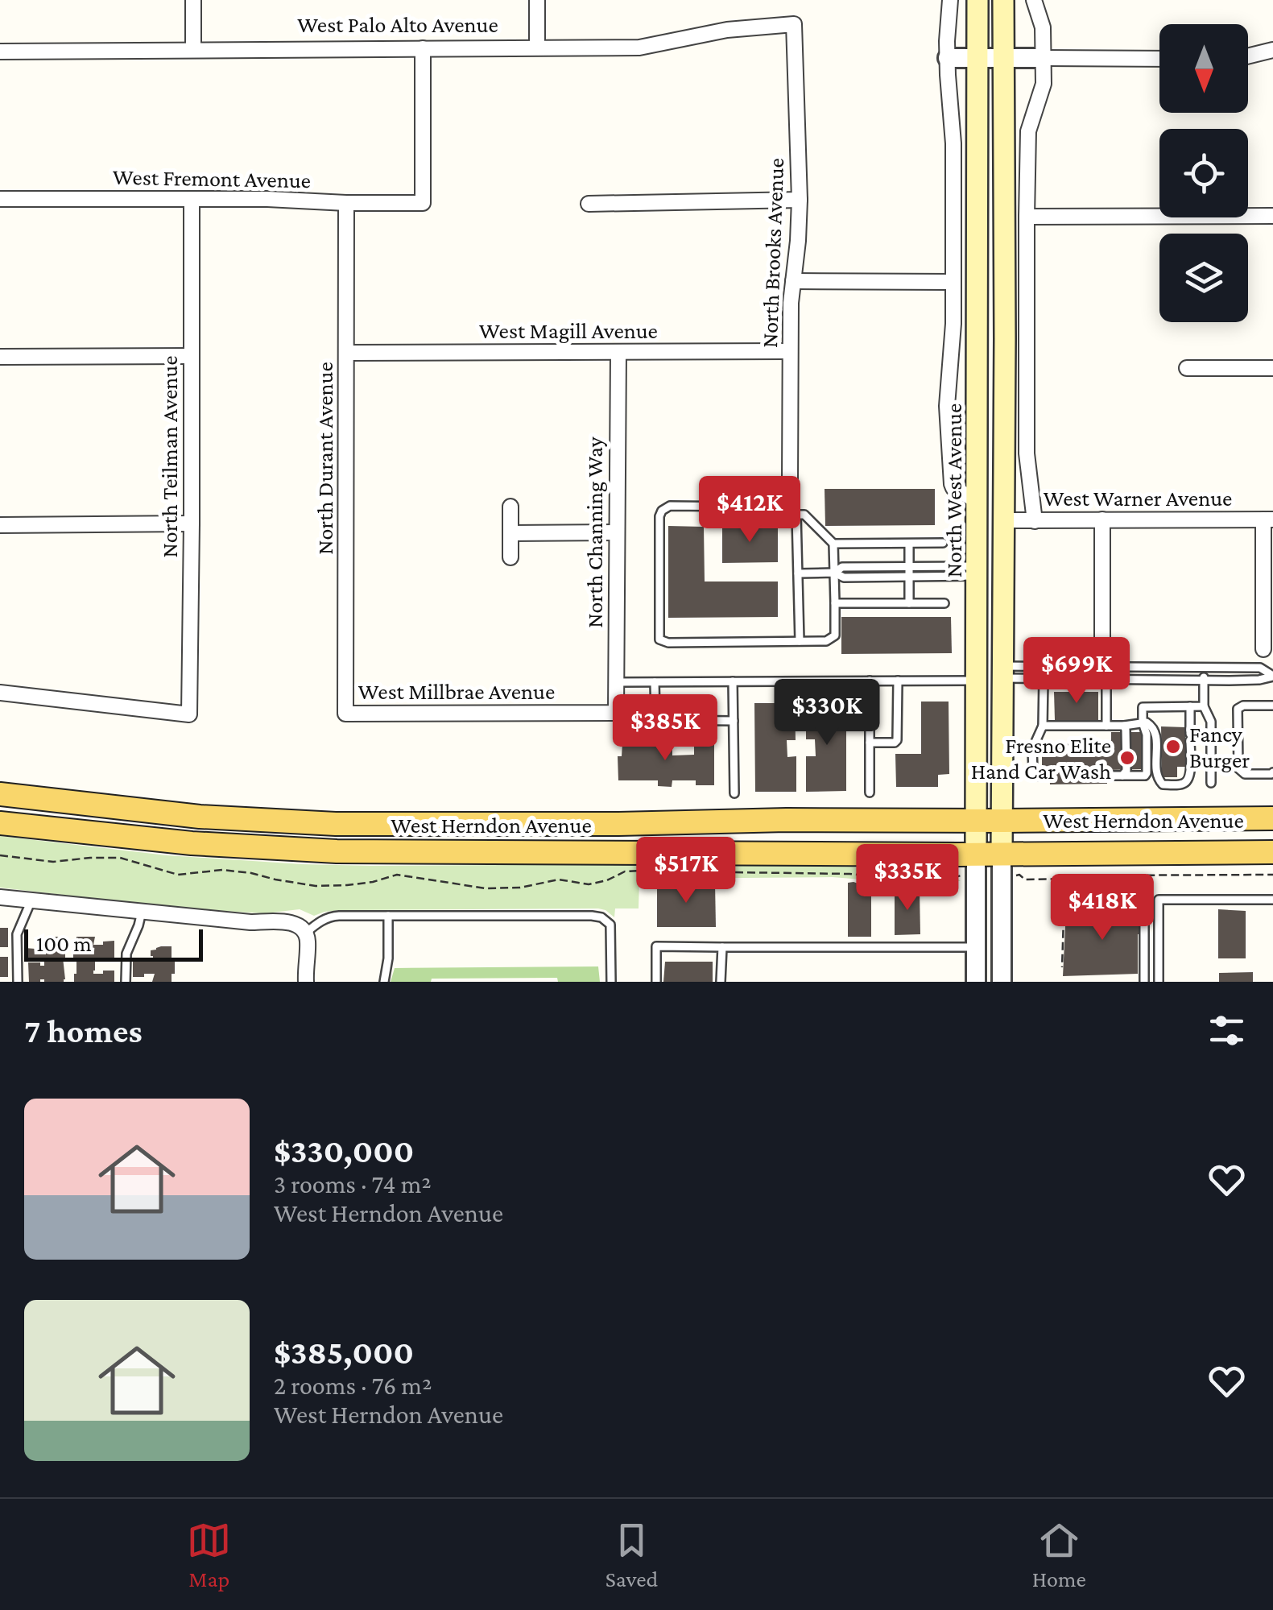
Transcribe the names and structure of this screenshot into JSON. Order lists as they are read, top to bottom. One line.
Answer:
{"streets":{"main road":["North West Avenue","West Herndon Avenue"],"street":["West Palo Alto Avenue","West Fremont Avenue","North Brooks Avenue","West Magill Avenue","North Teilman Avenue","North Durant Avenue","West Warner Avenue","North Channing Way","West Millbrae Avenue"]},"crossings":[["West Palo Alto Avenue","West Fremont Avenue"],["West Palo Alto Avenue","North Brooks Avenue"],["West Fremont Avenue","North Teilman Avenue"],["West Fremont Avenue","North Durant Avenue"],["North Brooks Avenue","West Magill Avenue"],["West Magill Avenue","North Durant Avenue"],["West Magill Avenue","North Channing Way"],["North Durant Avenue","West Millbrae Avenue"],["North West Avenue","West Herndon Avenue"],["North Channing Way","West Millbrae Avenue"]],"places":["Fancy Burger","Fresno Elite Hand Car Wash"],"scale_bar":"100 m","north":"bottom","page":{"price":["$412K","$699K","$330K","$385K","$517K","$335K","$418K"],"scale":"100 m","heading":"7 homes","list":[{"name":"$330,000","note":"3 rooms · 74 m² · West Herndon Avenue"},{"name":"$385,000","note":"2 rooms · 76 m² · West Herndon Avenue"}],"tabs":["Map","Saved","Home"]}}
